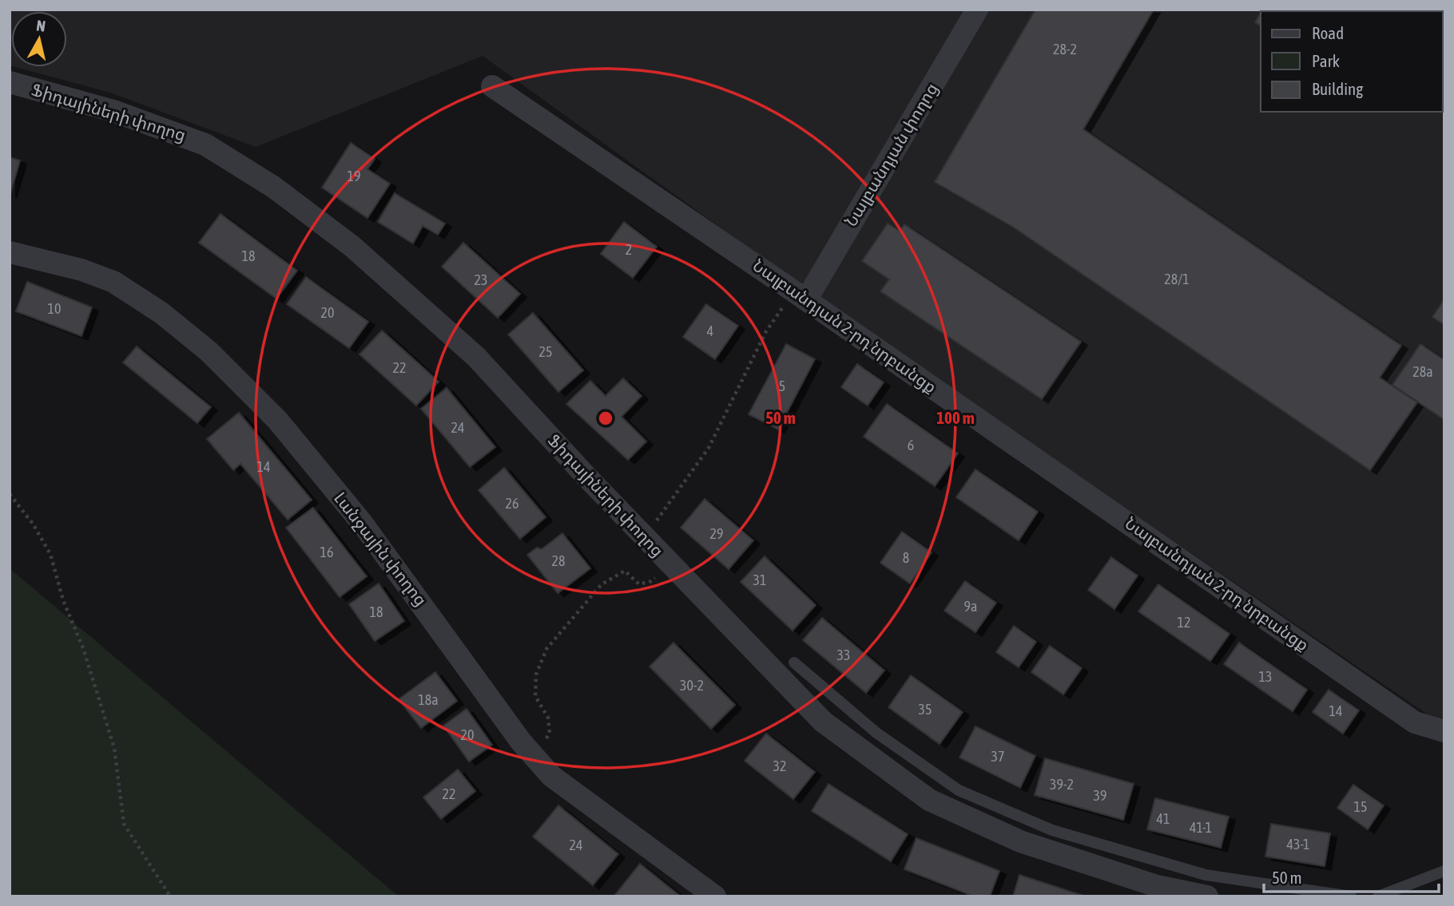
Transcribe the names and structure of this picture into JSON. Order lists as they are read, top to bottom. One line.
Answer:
{"streets":{"street":["Ֆիդայիների փողոց","Նալբանդյան փողոց","Նալբանդյան 2-րդ նրբանցք","Լանջային փողոց"]},"crossings":[["Նալբանդյան փողոց","Նալբանդյան 2-րդ նրբանցք"]],"house_numbers":["28-2","19","2","18","28/1","23","10","20","4","25","22","28a","5","24","6","14","26","29","16","8","28","31","9a","18","12","33","13","30-2","18a","35","14","20","37","32","39-2","22","39","15","41","41-1","43-1","24"],"legend":["Road","Park","Building"],"scale_bar":"50 m","north":"top","rings":["50 m","100 m"]}
